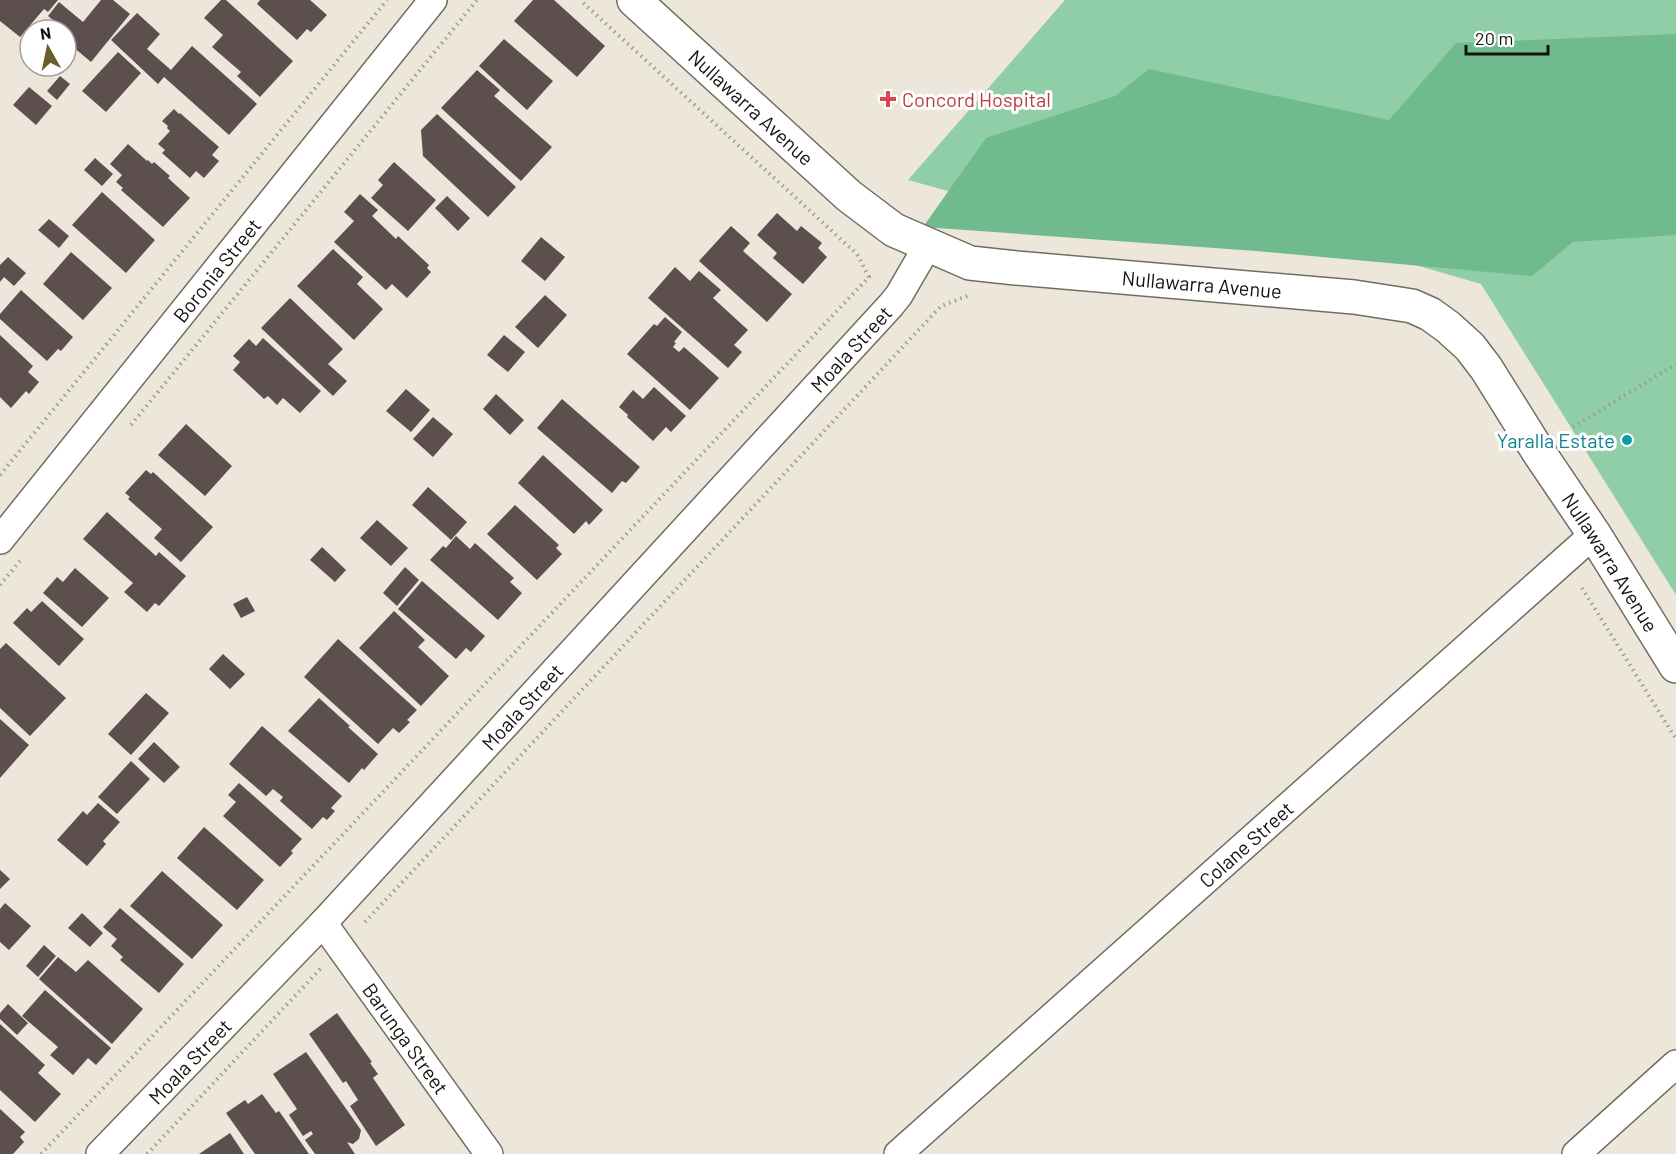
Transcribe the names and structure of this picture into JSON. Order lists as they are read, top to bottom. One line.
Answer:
{"streets":{"main road":["Nullawarra Avenue"],"street":["Boronia Street","Moala Street","Colane Street","Barunga Street"]},"crossings":[["Nullawarra Avenue","Moala Street"],["Nullawarra Avenue","Colane Street"],["Moala Street","Barunga Street"]],"places":{"health":["Concord Hospital"],"other":["Yaralla Estate"]},"scale_bar":"20 m","north":"top"}
